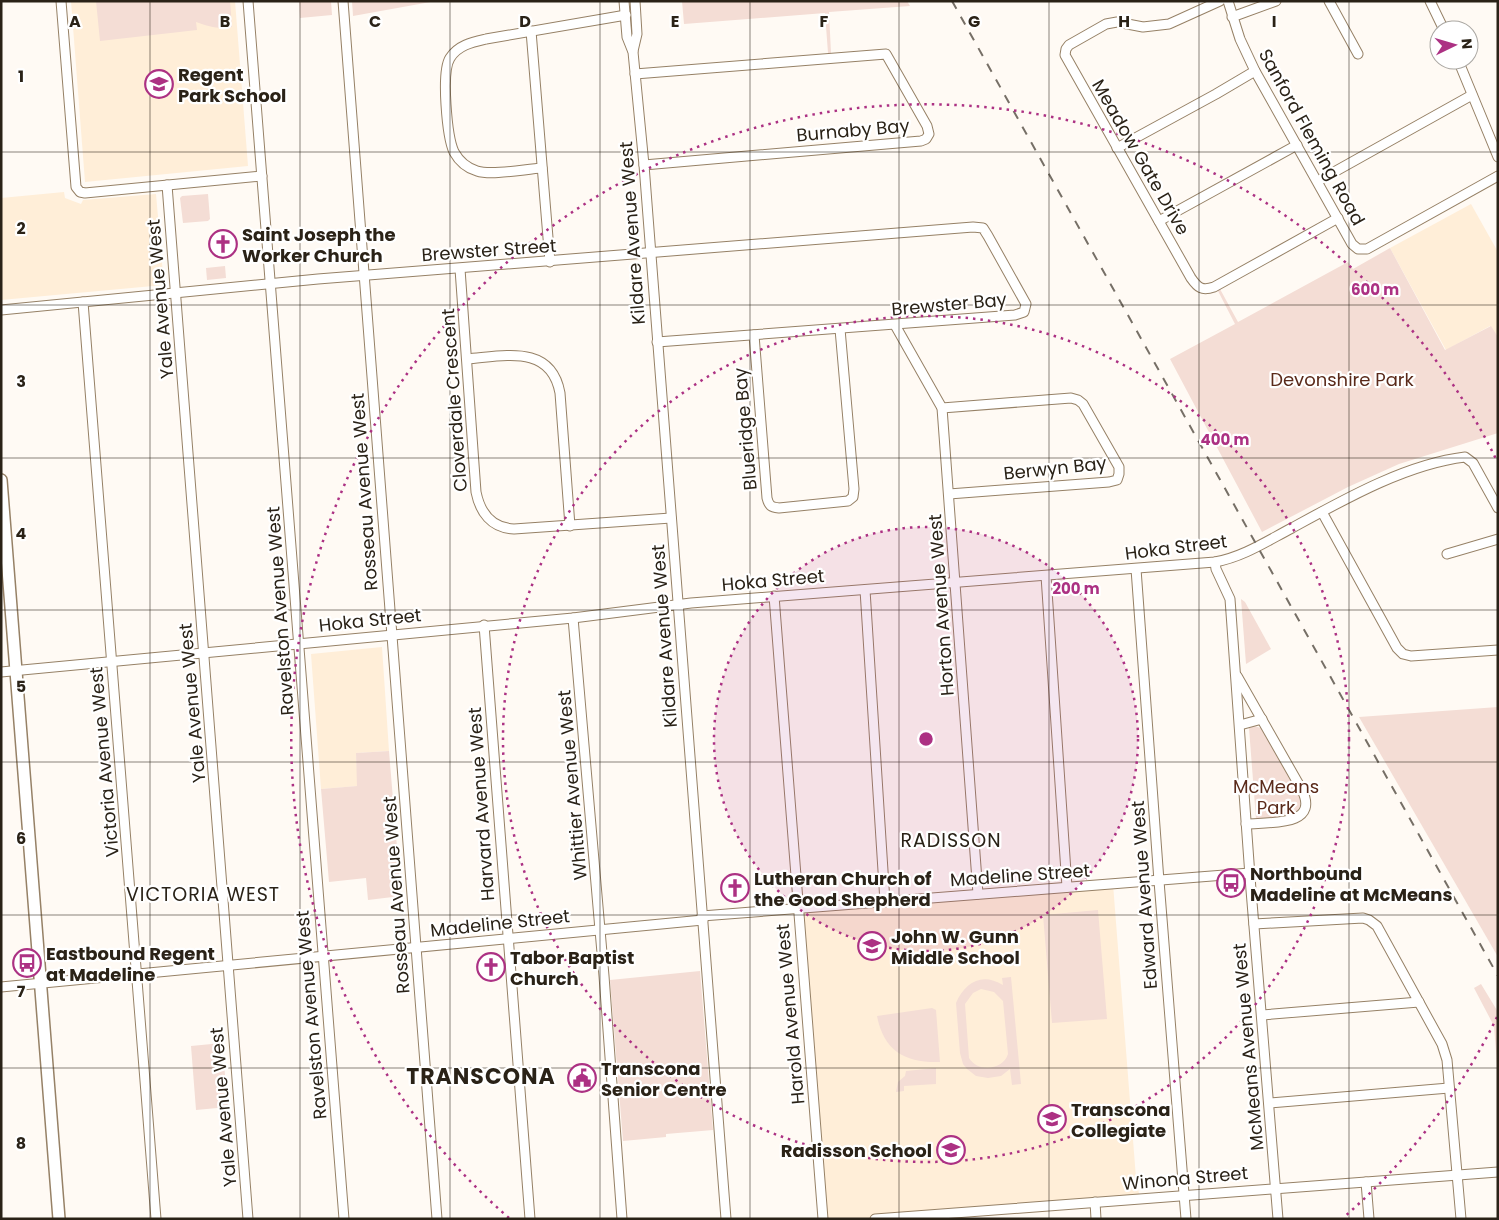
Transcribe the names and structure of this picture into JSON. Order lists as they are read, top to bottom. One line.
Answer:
{"streets":{"street":["Burnaby Bay","Sanford Fleming Road","Meadow Gate Drive","Kildare Avenue West","Brewster Street","Yale Avenue West","Brewster Bay","Cloverdale Crescent","Blueridge Bay","Berwyn Bay","Rosseau Avenue West","Hoka Street","Horton Avenue West","Ravelston Avenue West","Victoria Avenue West","Whittier Avenue West","Harvard Avenue West","Madeline Street","Edward Avenue West","Harold Avenue West","McMeans Avenue West","Winona Street"]},"crossings":[["Burnaby Bay","Kildare Avenue West"],["Sanford Fleming Road","Meadow Gate Drive"],["Kildare Avenue West","Brewster Street"],["Kildare Avenue West","Brewster Bay"],["Kildare Avenue West","Cloverdale Crescent"],["Kildare Avenue West","Hoka Street"],["Kildare Avenue West","Madeline Street"],["Brewster Street","Yale Avenue West"],["Brewster Street","Brewster Bay"],["Brewster Street","Cloverdale Crescent"],["Brewster Street","Rosseau Avenue West"],["Brewster Street","Ravelston Avenue West"],["Brewster Street","Victoria Avenue West"],["Yale Avenue West","Hoka Street"],["Yale Avenue West","Madeline Street"],["Brewster Bay","Blueridge Bay"],["Brewster Bay","Horton Avenue West"],["Berwyn Bay","Horton Avenue West"],["Rosseau Avenue West","Hoka Street"],["Rosseau Avenue West","Madeline Street"],["Hoka Street","Horton Avenue West"],["Hoka Street","Ravelston Avenue West"],["Hoka Street","Victoria Avenue West"],["Hoka Street","Whittier Avenue West"],["Hoka Street","Harvard Avenue West"],["Hoka Street","Edward Avenue West"],["Hoka Street","Harold Avenue West"],["Horton Avenue West","Madeline Street"],["Ravelston Avenue West","Madeline Street"],["Victoria Avenue West","Madeline Street"],["Whittier Avenue West","Madeline Street"],["Harvard Avenue West","Madeline Street"],["Madeline Street","Edward Avenue West"],["Madeline Street","Harold Avenue West"],["Madeline Street","McMeans Avenue West"],["Edward Avenue West","Winona Street"],["McMeans Avenue West","Winona Street"]],"districts":["RADISSON","VICTORIA WEST","TRANSCONA"],"parks":["Devonshire Park","McMeans Park"],"places":{"school or university":["Regent Park School","John W. Gunn Middle School","Transcona Collegiate","Radisson School"],"church":["Saint Joseph the Worker Church","Lutheran Church of the Good Shepherd","Tabor Baptist Church"],"bus stop":["Northbound Madeline at McMeans","Eastbound Regent at Madeline"],"public building":["Transcona Senior Centre"]},"north":"right","grid":{"columns":["A","B","C","D","E","F","G","H","I"],"rows":["1","2","3","4","5","6","7","8"]},"rings":["600 m","400 m","200 m"]}
